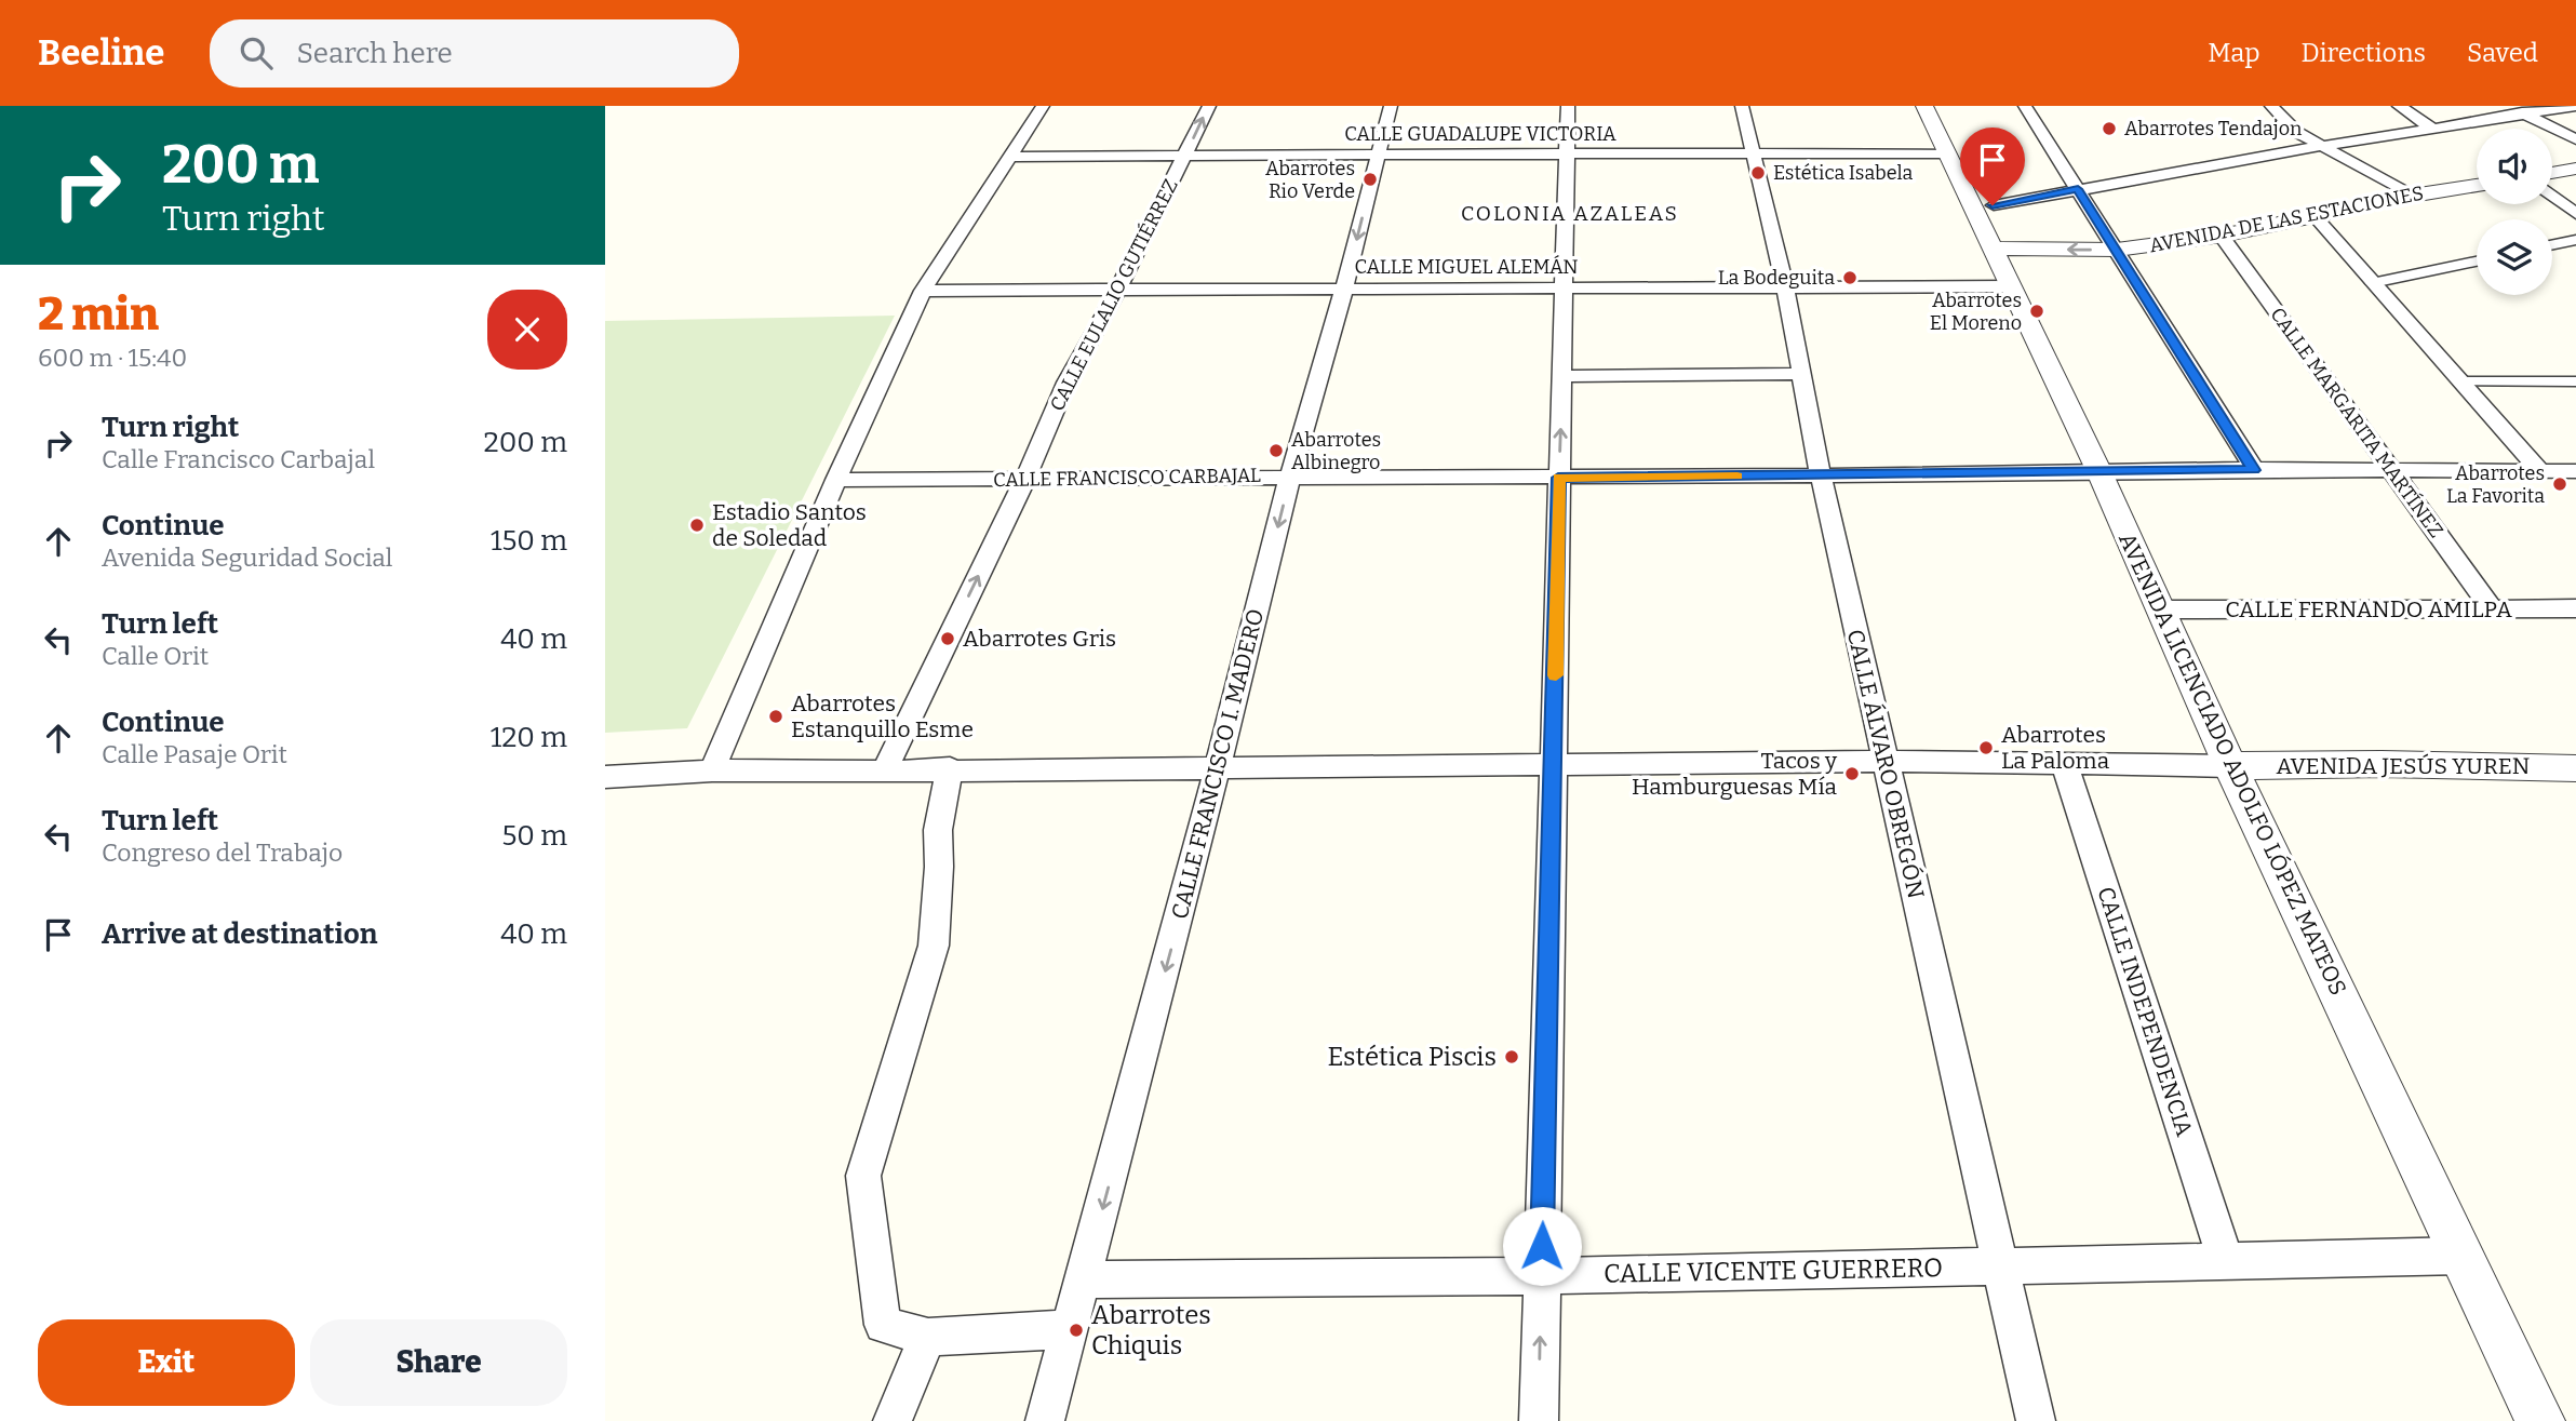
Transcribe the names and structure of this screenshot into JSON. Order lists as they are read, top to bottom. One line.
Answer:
{"streets":{"street":["CALLE GUADALUPE VICTORIA","AVENIDA DE LAS ESTACIONES","CALLE MIGUEL ALEMÁN","CALLE EULALIO GUTIÉRREZ","CALLE MARGARITA MARTÍNEZ","CALLE FRANCISCO CARBAJAL","CALLE FERNANDO AMILPA","CALLE FRANCISCO I. MADERO","CALLE ÁLVARO OBREGÓN","AVENIDA LICENCIADO ADOLFO LÓPEZ MATEOS","AVENIDA JESÚS YUREN","CALLE INDEPENDENCIA","CALLE VICENTE GUERRERO"]},"crossings":[["CALLE GUADALUPE VICTORIA","CALLE EULALIO GUTIÉRREZ"],["CALLE GUADALUPE VICTORIA","CALLE FRANCISCO I. MADERO"],["CALLE GUADALUPE VICTORIA","CALLE ÁLVARO OBREGÓN"],["CALLE GUADALUPE VICTORIA","AVENIDA LICENCIADO ADOLFO LÓPEZ MATEOS"],["AVENIDA DE LAS ESTACIONES","CALLE MARGARITA MARTÍNEZ"],["AVENIDA DE LAS ESTACIONES","AVENIDA LICENCIADO ADOLFO LÓPEZ MATEOS"],["CALLE MIGUEL ALEMÁN","CALLE EULALIO GUTIÉRREZ"],["CALLE MIGUEL ALEMÁN","CALLE FRANCISCO I. MADERO"],["CALLE MIGUEL ALEMÁN","CALLE ÁLVARO OBREGÓN"],["CALLE MIGUEL ALEMÁN","AVENIDA LICENCIADO ADOLFO LÓPEZ MATEOS"],["CALLE EULALIO GUTIÉRREZ","CALLE FRANCISCO CARBAJAL"],["CALLE MARGARITA MARTÍNEZ","CALLE FRANCISCO CARBAJAL"],["CALLE MARGARITA MARTÍNEZ","CALLE FERNANDO AMILPA"],["CALLE FRANCISCO CARBAJAL","CALLE FRANCISCO I. MADERO"],["CALLE FRANCISCO CARBAJAL","CALLE ÁLVARO OBREGÓN"],["CALLE FRANCISCO CARBAJAL","AVENIDA LICENCIADO ADOLFO LÓPEZ MATEOS"],["CALLE FERNANDO AMILPA","AVENIDA LICENCIADO ADOLFO LÓPEZ MATEOS"],["CALLE FRANCISCO I. MADERO","CALLE VICENTE GUERRERO"],["CALLE ÁLVARO OBREGÓN","CALLE VICENTE GUERRERO"],["AVENIDA LICENCIADO ADOLFO LÓPEZ MATEOS","AVENIDA JESÚS YUREN"],["AVENIDA LICENCIADO ADOLFO LÓPEZ MATEOS","CALLE VICENTE GUERRERO"],["CALLE INDEPENDENCIA","CALLE VICENTE GUERRERO"]],"districts":["COLONIA AZALEAS"],"places":["Abarrotes Tendajon","Estética Isabela","Abarrotes Rio Verde","La Bodeguita","Abarrotes El Moreno","Abarrotes Albinegro","Abarrotes La Favorita","Estadio Santos de Soledad","Abarrotes Gris","Abarrotes Estanquillo Esme","Abarrotes La Paloma","Tacos y Hamburguesas Mía","Estética Piscis","Abarrotes Chiquis"],"page":{"header":"Beeline","search":"Search here","nav":["Map","Directions","Saved"],"turn":["200 m","Turn right"],"heading":["2 min","600 m · 15:40"],"list":[{"name":"Turn right","note":"Calle Francisco Carbajal","value":"200 m"},{"name":"Continue","note":"Avenida Seguridad Social","value":"150 m"},{"name":"Turn left","note":"Calle Orit","value":"40 m"},{"name":"Continue","note":"Calle Pasaje Orit","value":"120 m"},{"name":"Turn left","note":"Congreso del Trabajo","value":"50 m"},{"name":"Arrive at destination","value":"40 m"}],"buttons":["Exit","Share"]}}
